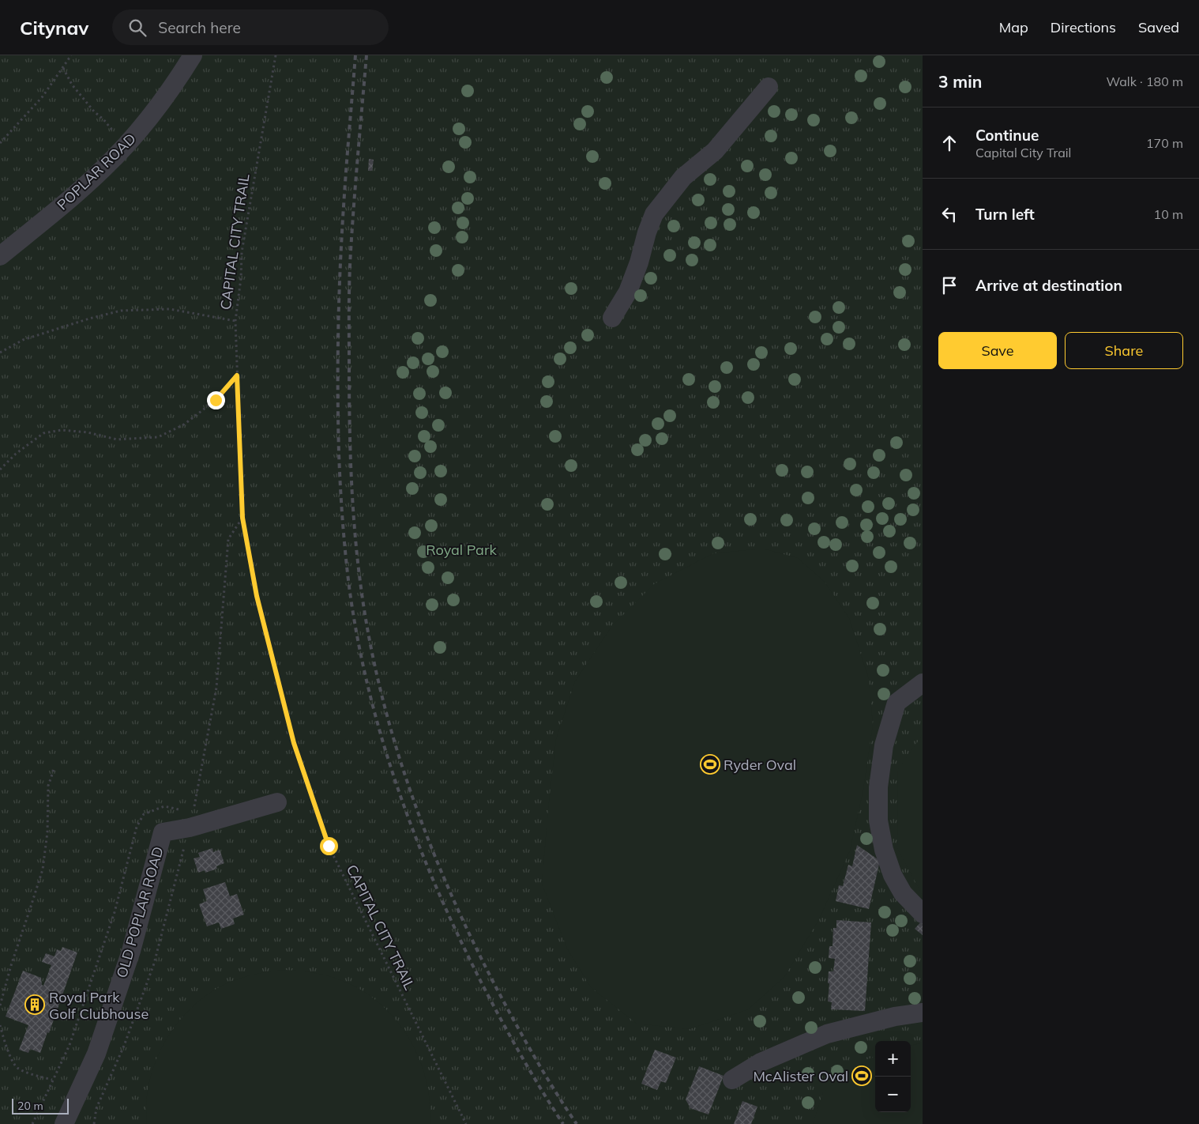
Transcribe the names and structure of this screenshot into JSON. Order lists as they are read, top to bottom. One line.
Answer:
{"streets":{"street":["POPLAR ROAD","OLD POPLAR ROAD"],"path":["CAPITAL CITY TRAIL"]},"parks":["Royal Park"],"places":{"sports":["Ryder Oval","McAlister Oval"],"building":["Royal Park Golf Clubhouse"]},"scale_bar":"20 m","page":{"header":"Citynav","search":"Search here","nav":["Map","Directions","Saved"],"heading":["3 min","Walk · 180 m"],"list":[["Continue","Capital City Trail","170 m"],["Turn left","10 m"],"Arrive at destination"],"buttons":["Save","Share"],"map_buttons":["+","−"],"scale":"20 m"}}
